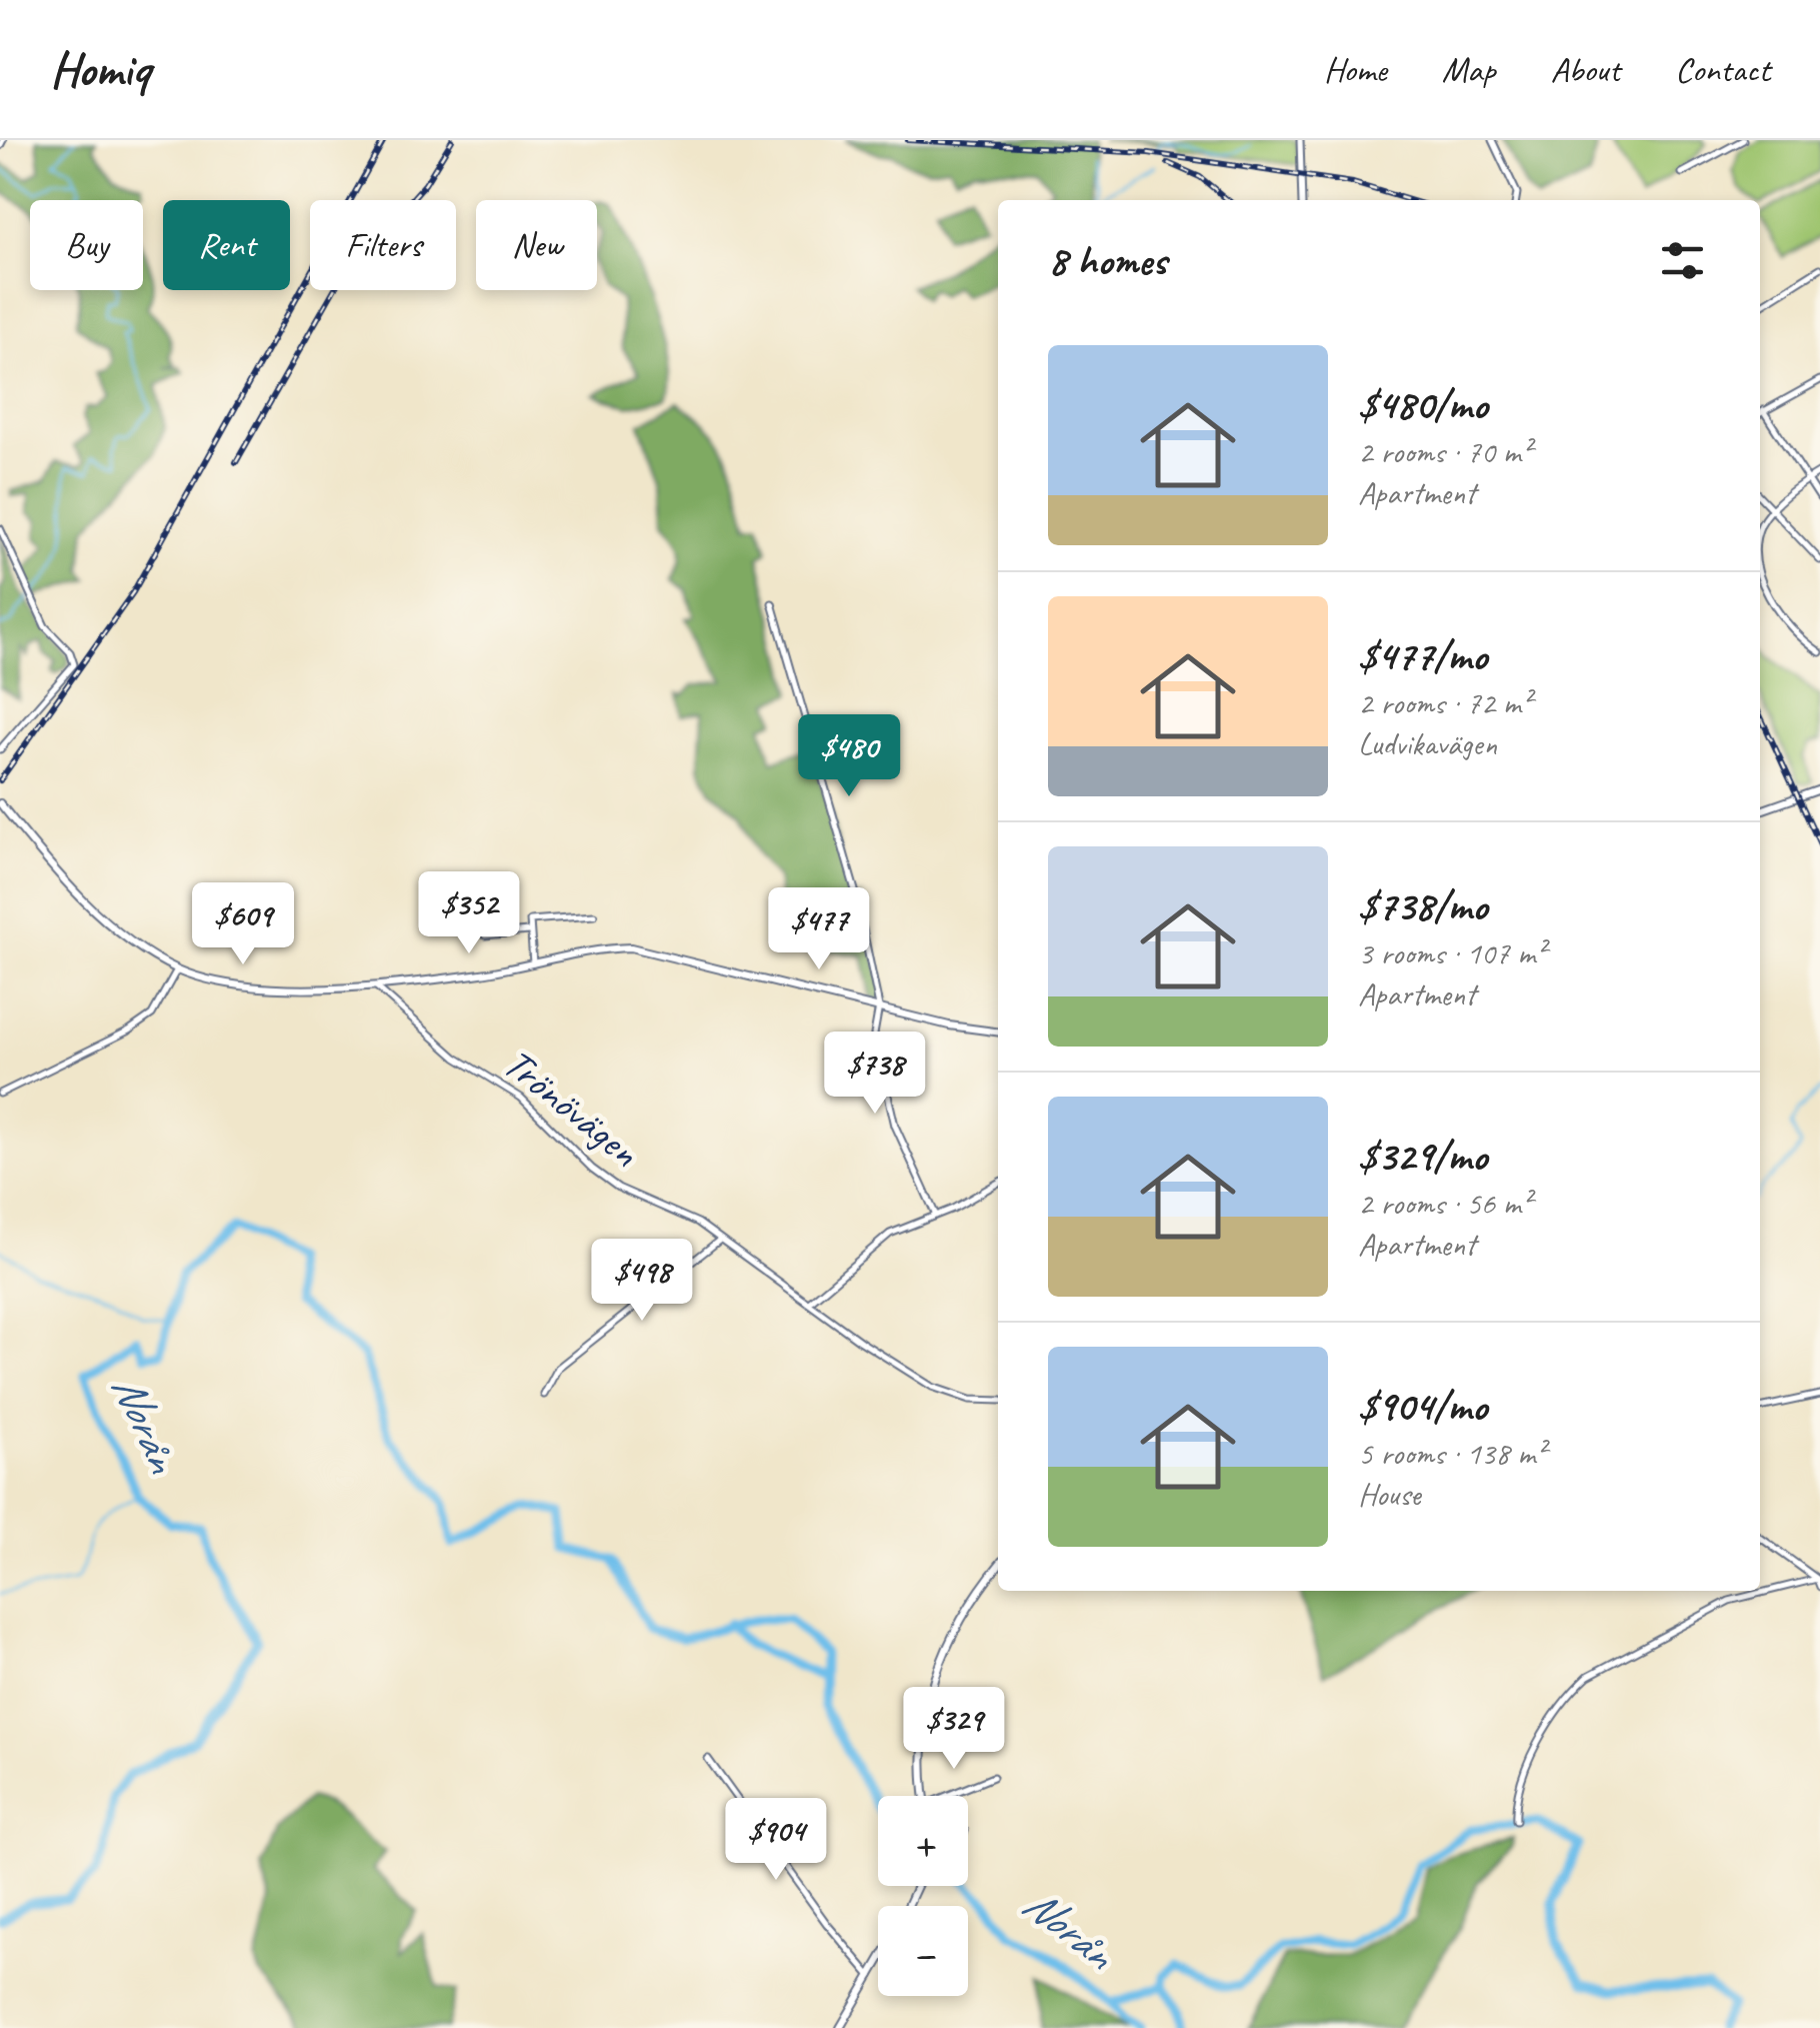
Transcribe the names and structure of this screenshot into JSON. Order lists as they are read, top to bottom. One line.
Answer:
{"streets":{"street":["Trönövägen"]},"water":["Norån"],"page":{"header":"Homiq","nav":["Home","Map","About","Contact"],"chip":["Buy","Rent","Filters","New"],"heading":"8 homes","list":[{"name":"$480/mo","note":"2 rooms · 70 m² · Apartment"},{"name":"$477/mo","note":"2 rooms · 72 m² · Ludvikavägen"},{"name":"$738/mo","note":"3 rooms · 107 m² · Apartment"},{"name":"$329/mo","note":"2 rooms · 56 m² · Apartment"},{"name":"$904/mo","note":"5 rooms · 138 m² · House"}],"price":["$480","$352","$609","$477","$738","$498","$329","$904"],"map_buttons":["+","−"]}}
